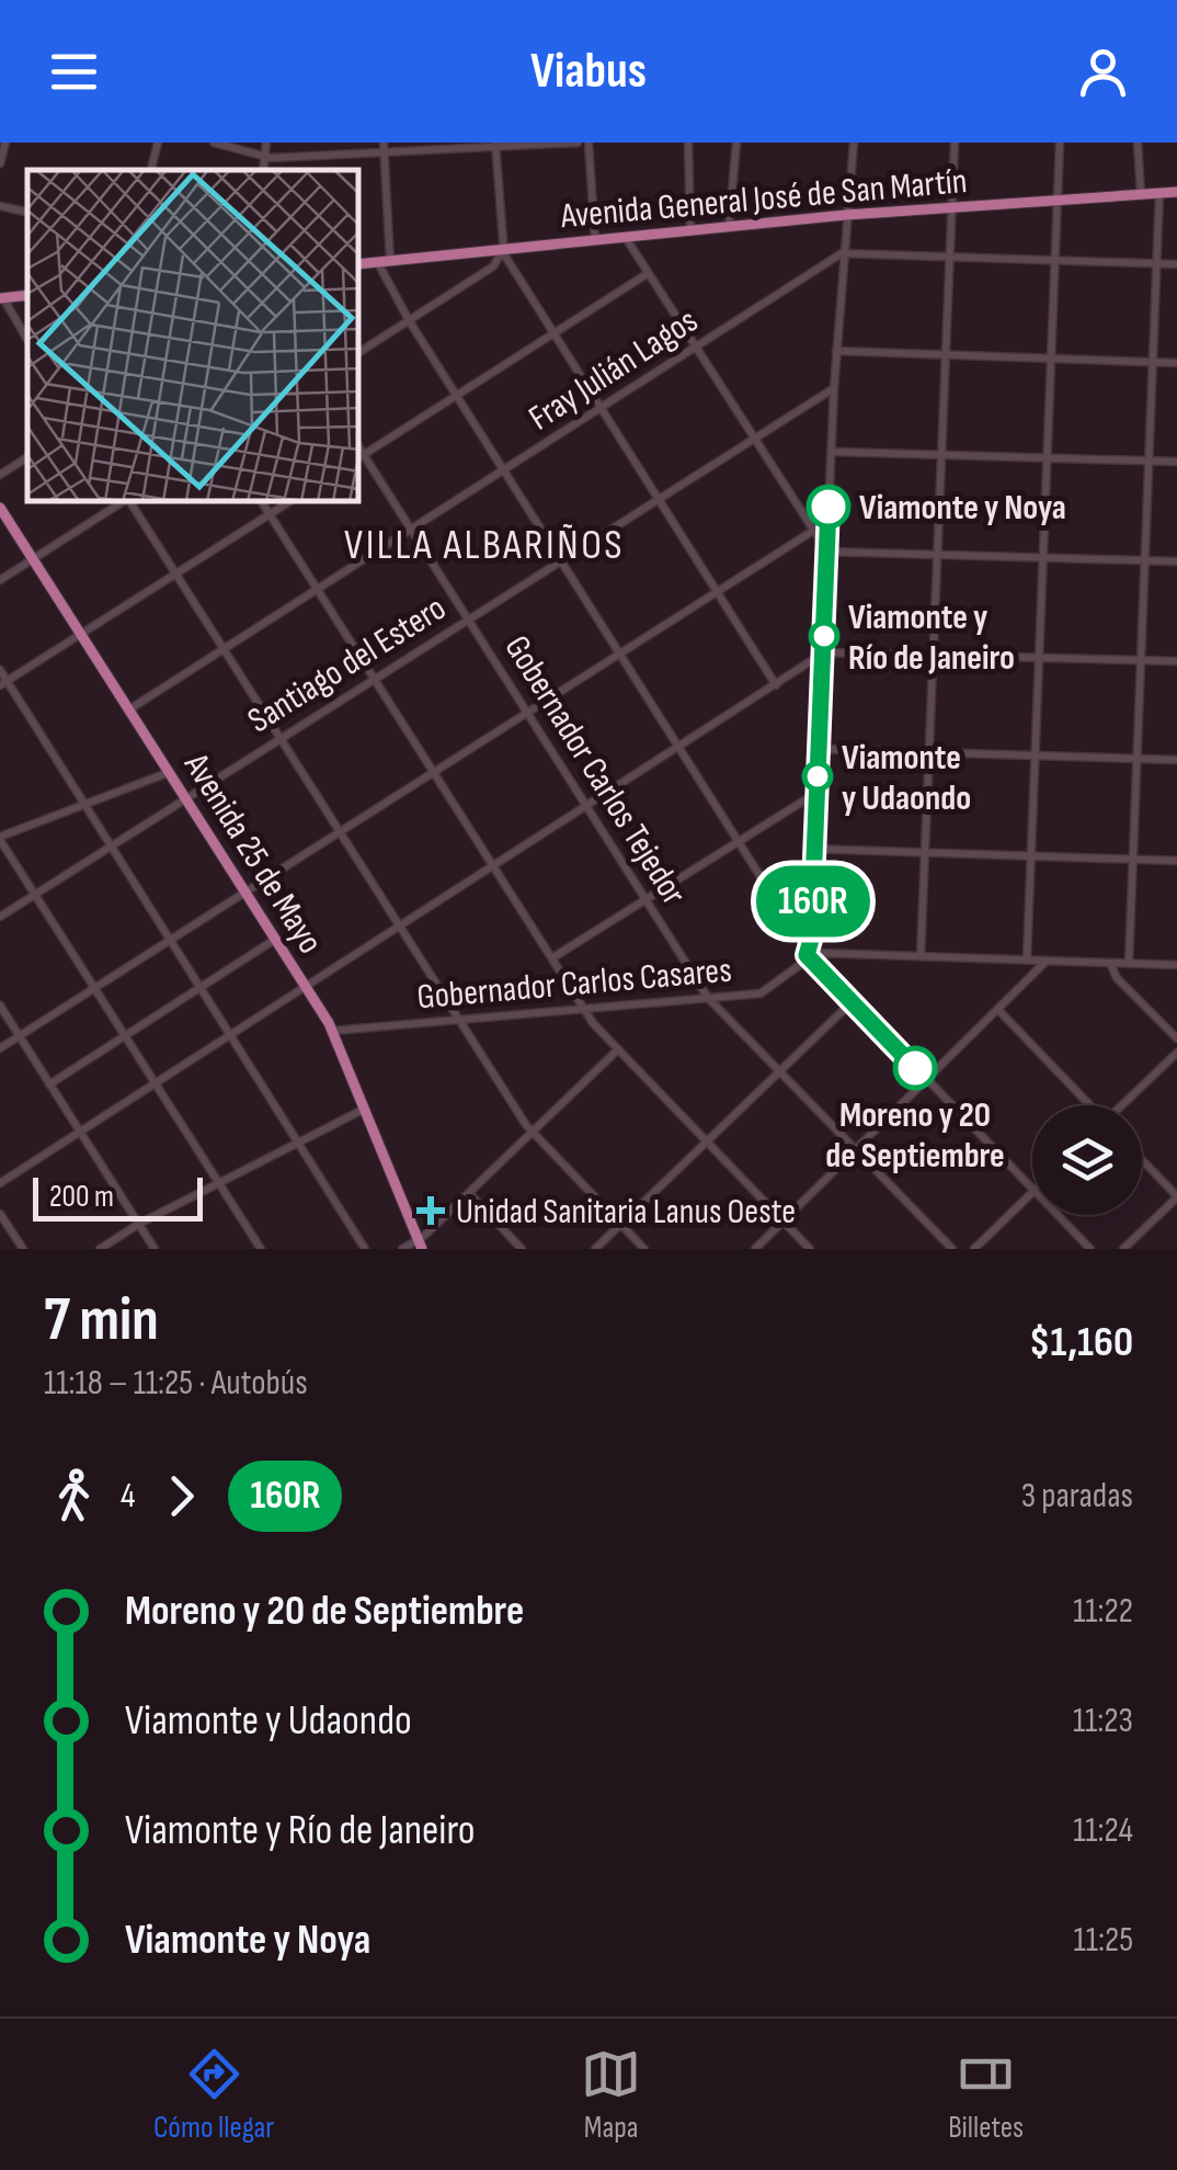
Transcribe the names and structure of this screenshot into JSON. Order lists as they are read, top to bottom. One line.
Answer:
{"streets":{"main road":["Avenida General José de San Martín","Avenida 25 de Mayo"],"street":["Fray Julián Lagos","Santiago del Estero","Gobernador Carlos Tejedor","Gobernador Carlos Casares"]},"crossings":[["Fray Julián Lagos","Gobernador Carlos Tejedor"],["Fray Julián Lagos","Avenida 25 de Mayo"],["Santiago del Estero","Gobernador Carlos Tejedor"],["Santiago del Estero","Avenida 25 de Mayo"],["Gobernador Carlos Tejedor","Gobernador Carlos Casares"],["Avenida 25 de Mayo","Gobernador Carlos Casares"]],"districts":["VILLA ALBARIÑOS"],"places":{"other":["Viamonte y Noya","Viamonte y Río de Janeiro","Viamonte y Udaondo","Moreno y 20 de Septiembre"],"health":["Unidad Sanitaria Lanus Oeste"]},"lines":["bus line 160R"],"scale_bar":"200 m","page":{"header":"Viabus","on_map":"160R","scale":"200 m","heading":["7 min","11:18 – 11:25 · Autobús","$1,160"],"legs":["4","160R","3 paradas"],"list":[{"name":"Moreno y 20 de Septiembre","value":"11:22"},{"name":"Viamonte y Udaondo","value":"11:23"},{"name":"Viamonte y Río de Janeiro","value":"11:24"},{"name":"Viamonte y Noya","value":"11:25"}],"tabs":["Cómo llegar","Mapa","Billetes"]}}
